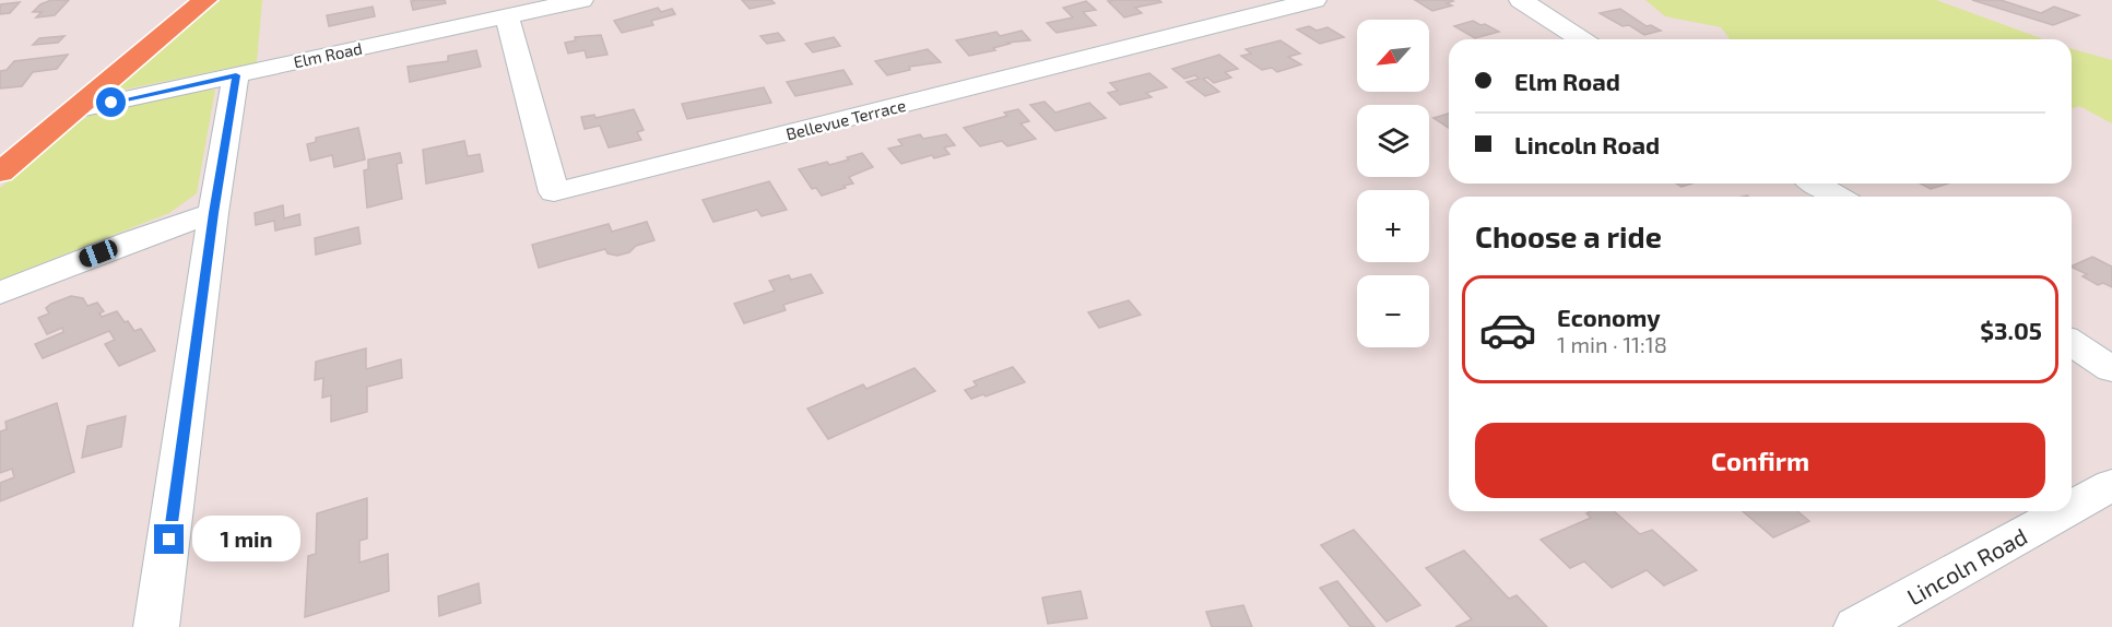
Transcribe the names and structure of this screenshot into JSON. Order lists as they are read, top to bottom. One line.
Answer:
{"streets":{"street":["Elm Road","Bellevue Terrace","Lincoln Road"]},"crossings":[["Elm Road","Bellevue Terrace"]],"north":"bottom left","page":{"map_buttons":["+","−"],"banner":["Elm Road","Lincoln Road"],"heading":"Choose a ride","list":[{"name":"Economy","note":"1 min · 11:18","value":"$3.05"}],"buttons":"Confirm","bubble":"1 min"}}
